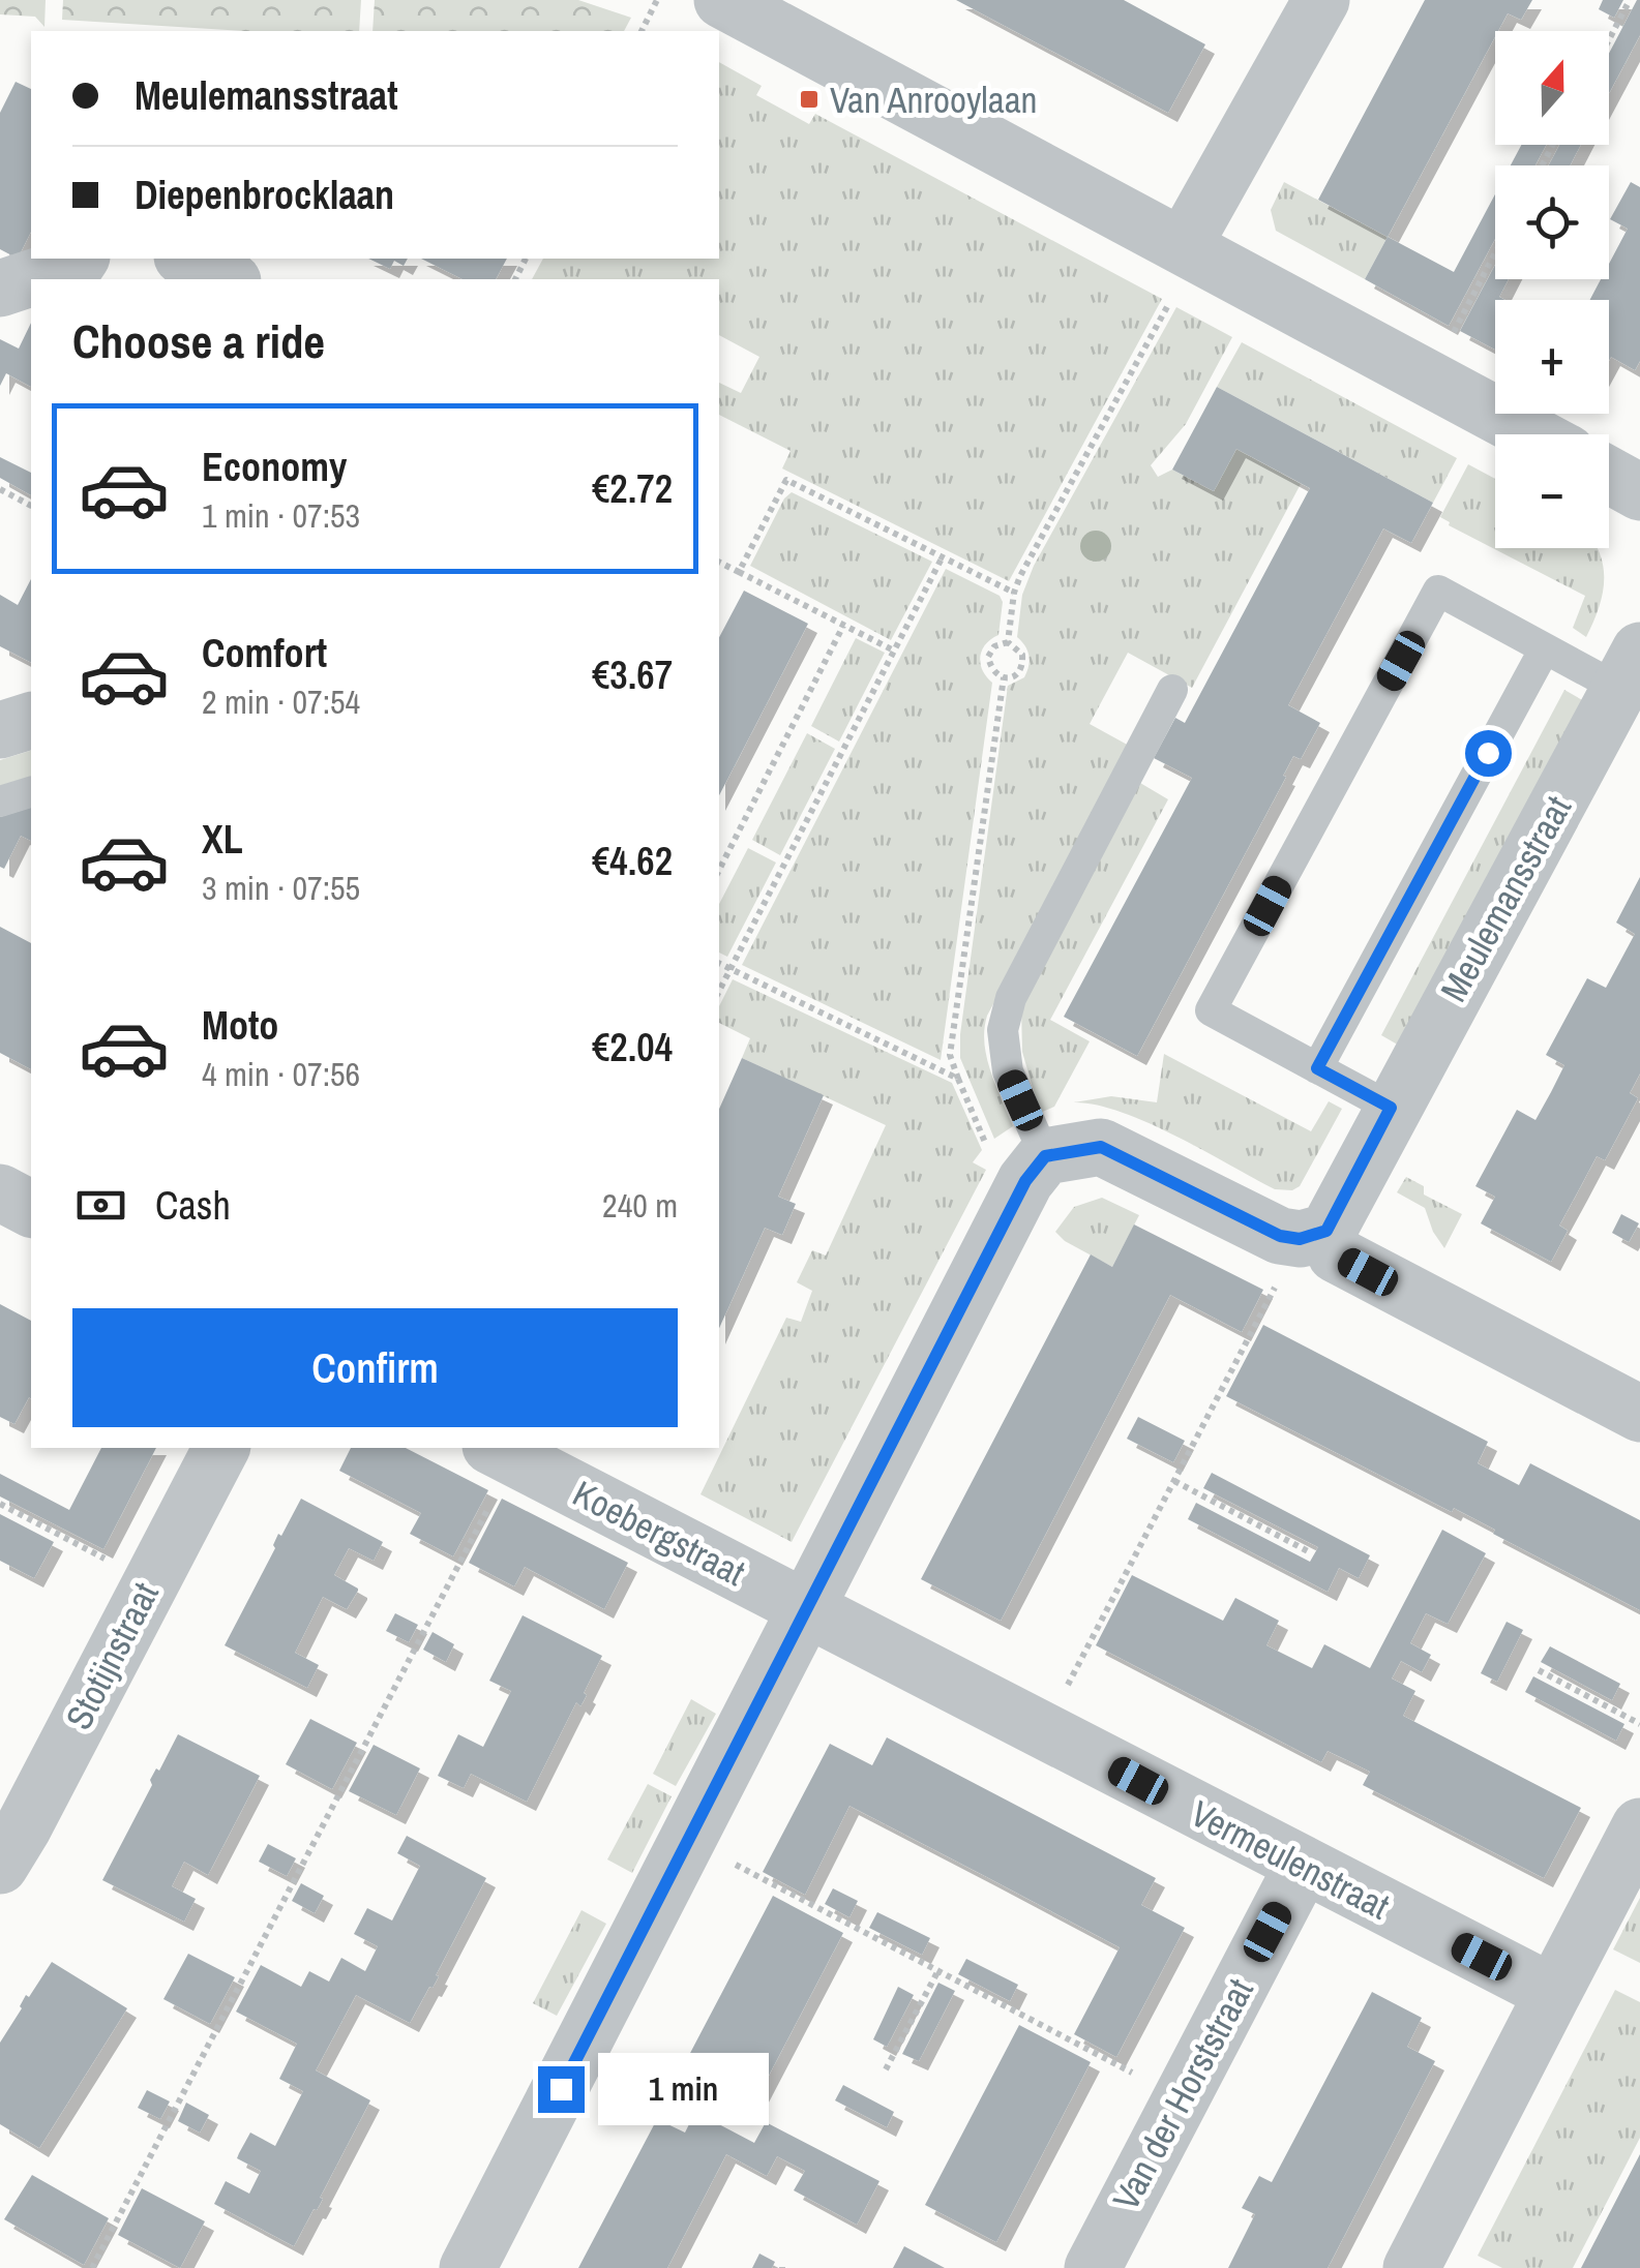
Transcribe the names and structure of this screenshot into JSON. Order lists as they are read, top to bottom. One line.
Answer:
{"streets":{"street":["Meulemansstraat","Koebergstraat","Stotijnstraat","Vermeulenstraat","Van der Horststraat"]},"crossings":[["Koebergstraat","Vermeulenstraat"],["Vermeulenstraat","Van der Horststraat"]],"places":{"transit":["Van Anrooylaan"]},"north":"top","page":{"map_buttons":["+","−"],"banner":["Meulemansstraat","Diepenbrocklaan"],"heading":"Choose a ride","list":[{"name":"Economy","note":"1 min · 07:53","value":"€2.72"},{"name":"Comfort","note":"2 min · 07:54","value":"€3.67"},{"name":"XL","note":"3 min · 07:55","value":"€4.62"},{"name":"Moto","note":"4 min · 07:56","value":"€2.04"}],"pay":["Cash","240 m"],"buttons":"Confirm","bubble":"1 min"}}
